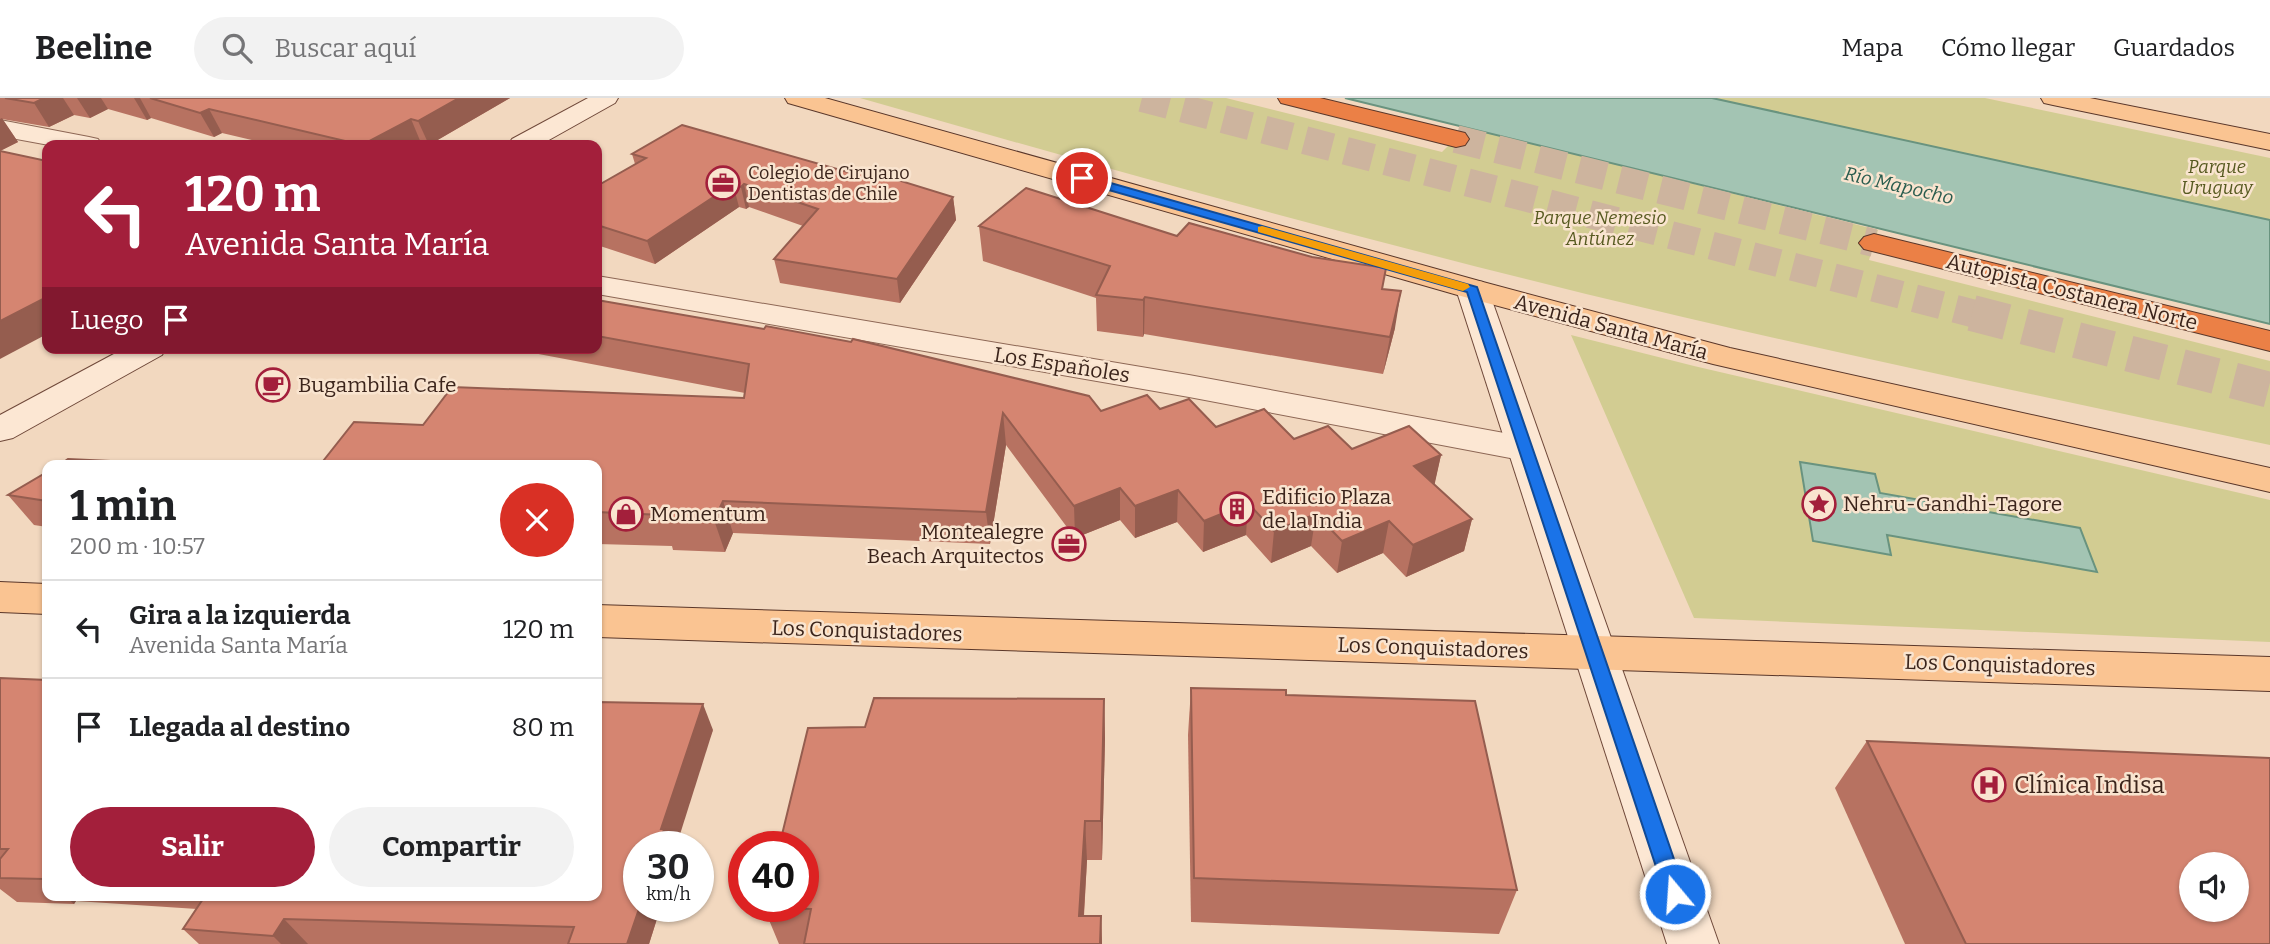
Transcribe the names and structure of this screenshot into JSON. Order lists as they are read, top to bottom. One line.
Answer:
{"streets":{"highway":["Autopista Costanera Norte"],"main road":["Avenida Santa María","Los Conquistadores"],"street":["Los Españoles"]},"water":["Río Mapocho"],"parks":["Parque Uruguay","Parque Nemesio Antúnez"],"places":{"office":["Colegio de Cirujano Dentistas de Chile","Montealegre Beach Arquitectos"],"cafe":["Bugambilia Cafe"],"place":["Nehru-Gandhi-Tagore"],"building":["Edificio Plaza de la India"],"shop":["Momentum"],"hospital":["Clínica Indisa"]},"page":{"header":"Beeline","search":"Buscar aquí","nav":["Mapa","Cómo llegar","Guardados"],"turn":["120 m","Avenida Santa María"],"then":"Luego","heading":["1 min","200 m · 10:57"],"list":[{"name":"Gira a la izquierda","note":"Avenida Santa María","value":"120 m"},{"name":"Llegada al destino","value":"80 m"}],"buttons":["Salir","Compartir"],"speed":"30 km/h","limit":"40"}}
